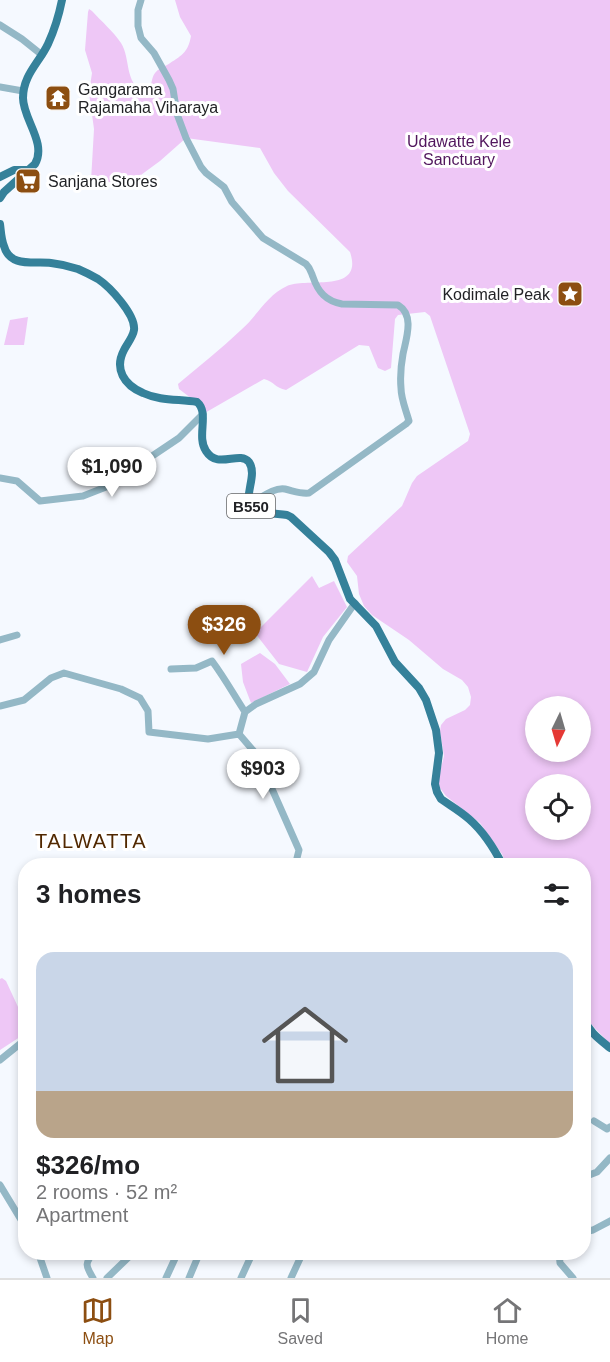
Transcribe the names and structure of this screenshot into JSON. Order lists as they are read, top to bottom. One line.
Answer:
{"streets":{"main road":["B550"]},"districts":["TALWATTA"],"parks":["Udawatte Kele Sanctuary"],"places":{"temple":["Gangarama Rajamaha Viharaya"],"supermarket":["Sanjana Stores"],"place":["Kodimale Peak"]},"north":"bottom","page":{"price":["$1,090","$326","$903"],"heading":"3 homes","list":[{"name":"$326/mo","note":"2 rooms · 52 m² · Apartment"}],"tabs":["Map","Saved","Home"]}}
